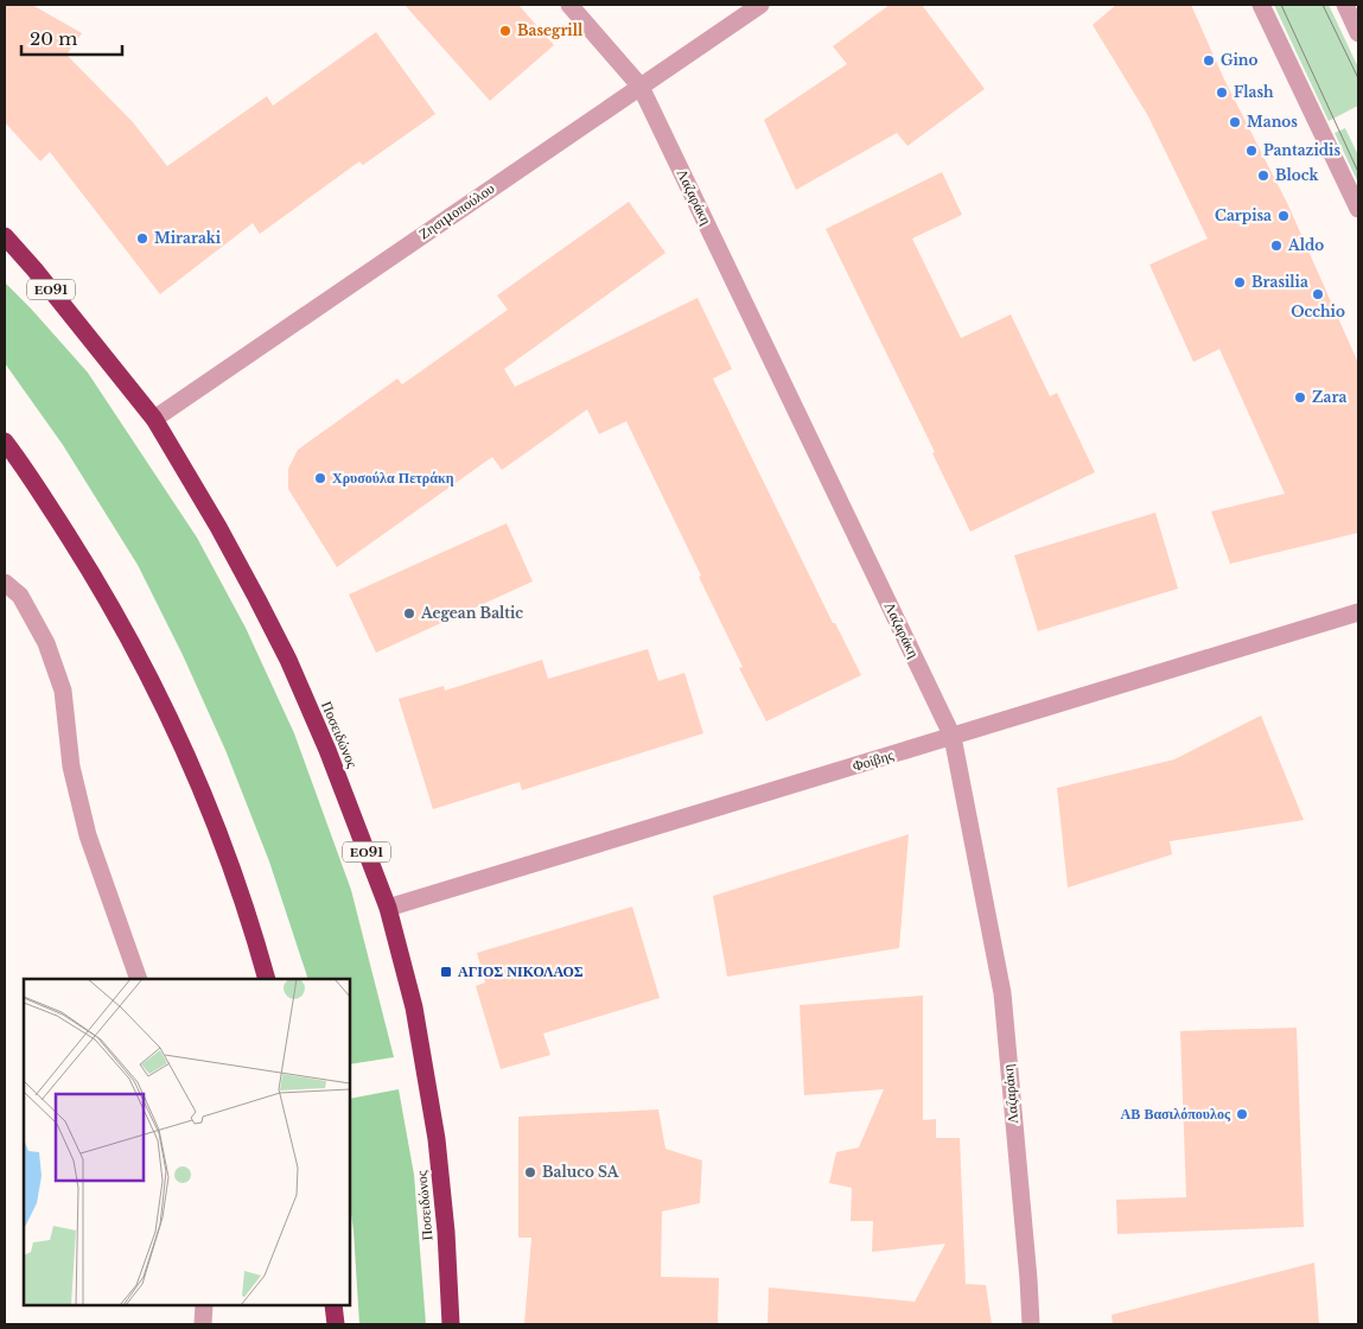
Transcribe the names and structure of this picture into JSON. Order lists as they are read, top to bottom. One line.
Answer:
{"streets":{"highway":["ΕΟ91","Ποσειδώνος"],"street":["Λαζαράκη","Ζησιμοπούλου","Φοίβης"]},"crossings":[["Λαζαράκη","Ζησιμοπούλου"],["Λαζαράκη","Φοίβης"],["Ζησιμοπούλου","Ποσειδώνος"],["Ποσειδώνος","Φοίβης"]],"places":{"other":["Basegrill","Gino","Flash","Manos","Pantazidis","Block","Carpisa","Miraraki","Aldo","Brasilia","Occhio","Zara","Χρυσούλα Πετράκη","Aegean Baltic","ΑΒ Βασιλόπουλος","Baluco SA"],"transit":["ΑΓΙΟΣ ΝΙΚΟΛΑΟΣ"]},"scale_bar":"20 m"}
